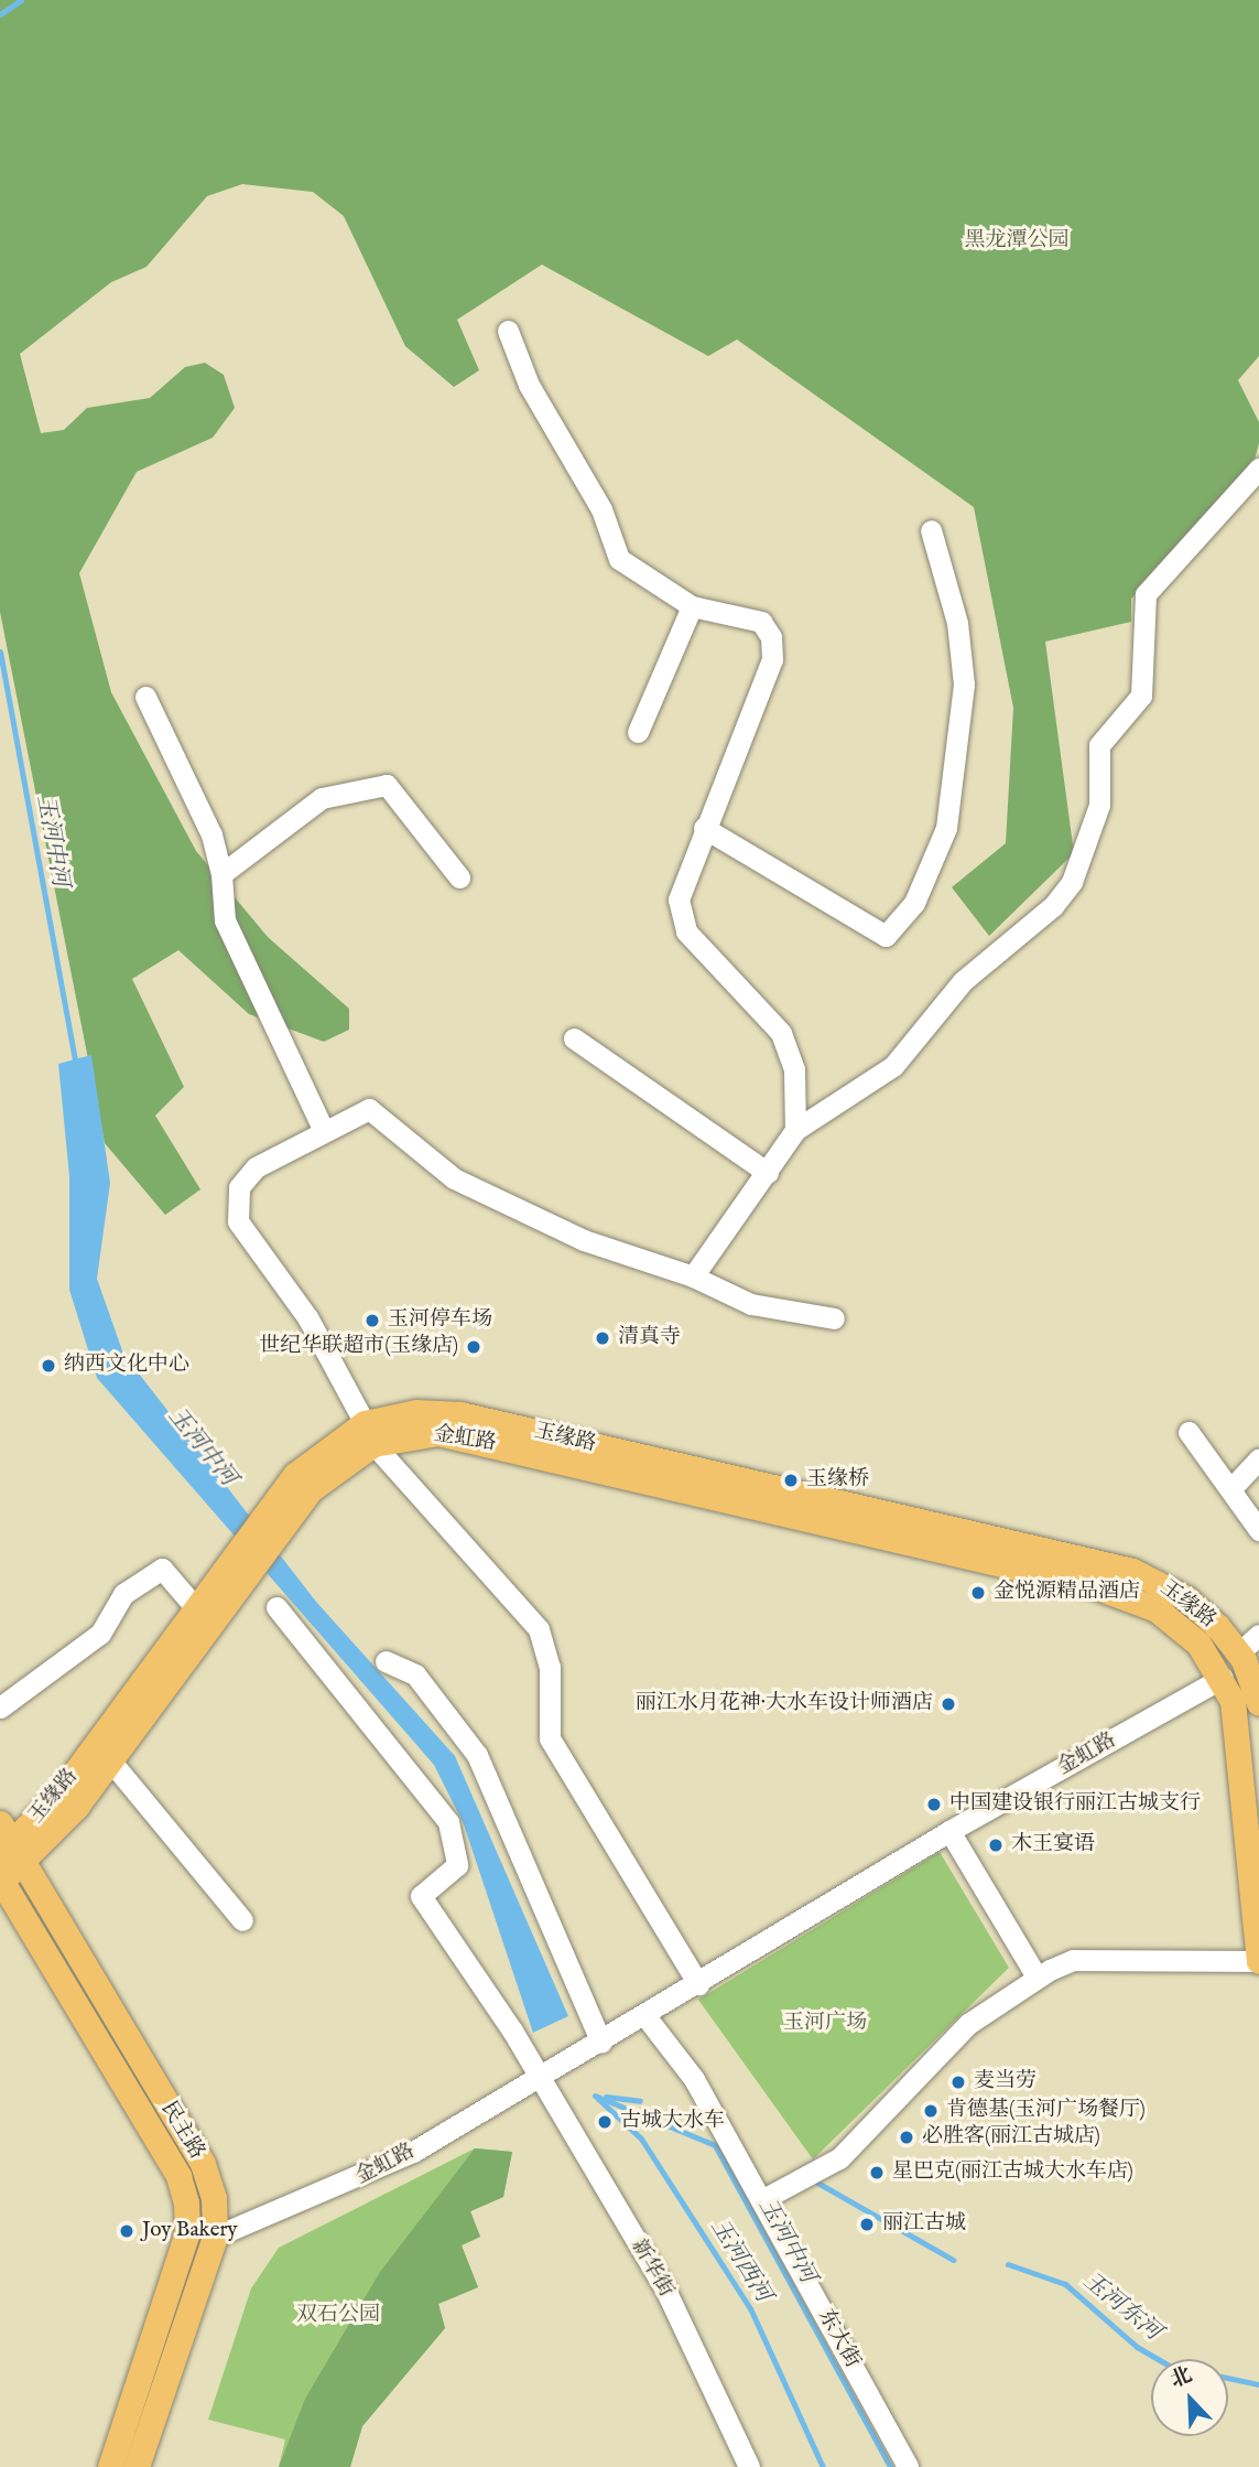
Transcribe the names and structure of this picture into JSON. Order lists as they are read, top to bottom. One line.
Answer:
{"streets":{"main road":["玉缘路","金虹路","民主路"],"street":["新华街","东大街"]},"crossings":[["玉缘路","金虹路"],["玉缘路","民主路"],["金虹路","民主路"],["金虹路","新华街"],["金虹路","东大街"]],"water":["玉河中河","玉河西河","玉河东河"],"parks":["黑龙潭公园","玉河广场","双石公园"],"places":["玉河停车场","清真寺","世纪华联超市(玉缘店)","纳西文化中心","玉缘桥","金悦源精品酒店","丽江水月花神·大水车设计师酒店","中国建设银行丽江古城支行","木王宴语","麦当劳","肯德基(玉河广场餐厅)","古城大水车","必胜客(丽江古城店)","星巴克(丽江古城大水车店)","丽江古城","Joy Bakery"],"north":"top left"}
